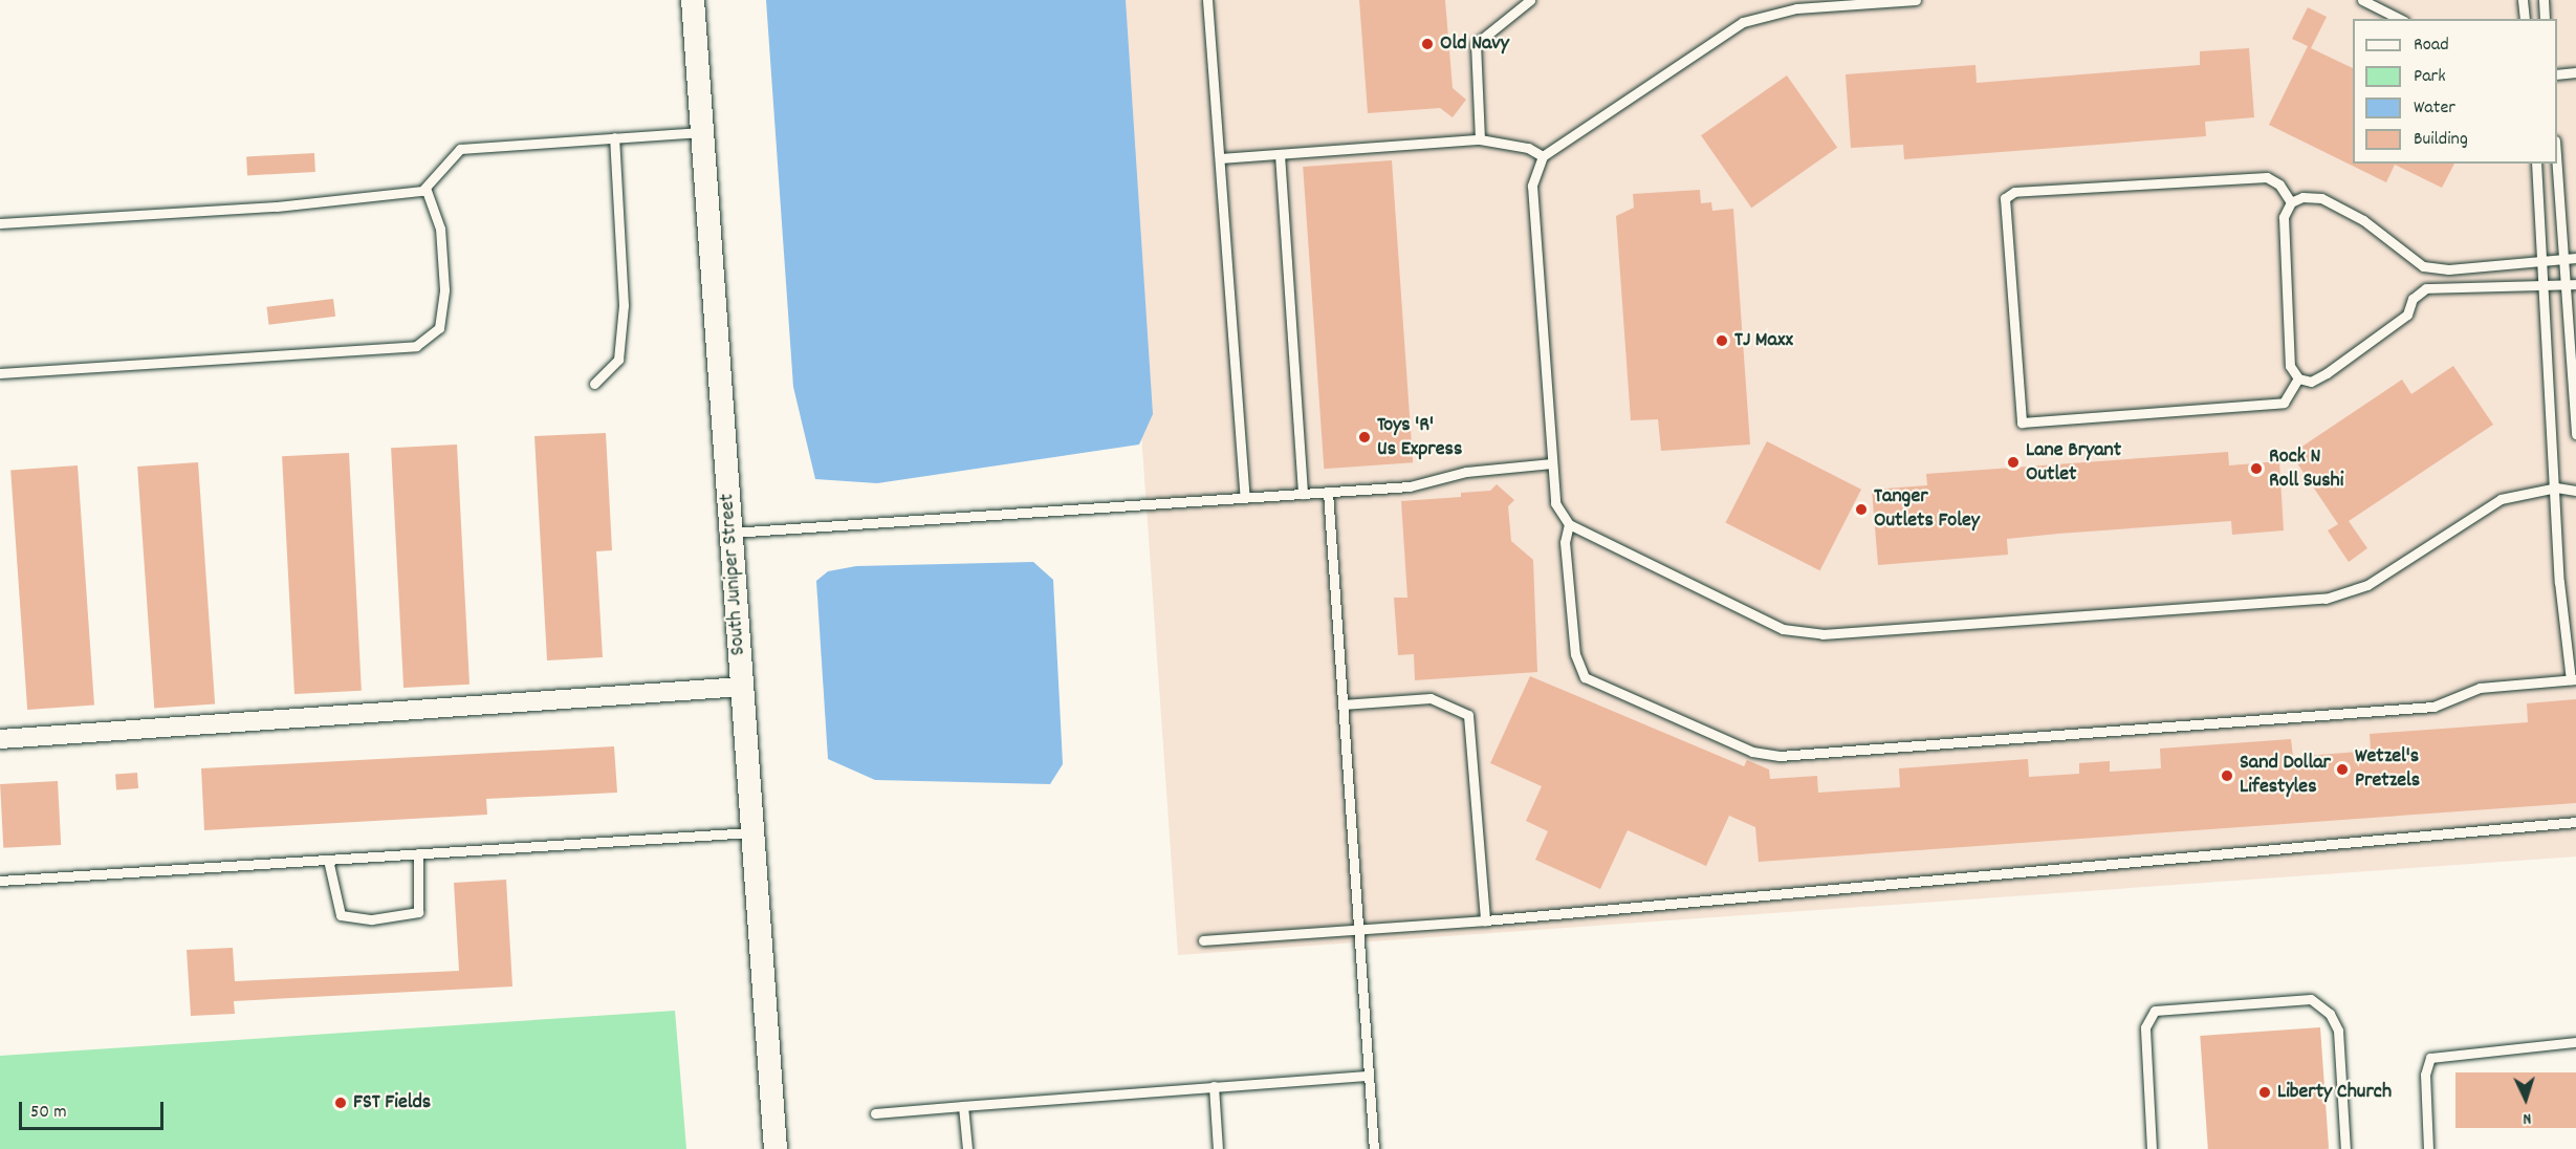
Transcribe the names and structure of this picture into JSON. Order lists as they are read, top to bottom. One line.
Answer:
{"streets":{"street":["South Juniper Street"]},"places":["Old Navy","TJ Maxx","Toys 'R' Us Express","Lane Bryant Outlet","Rock N Roll Sushi","Tanger Outlets Foley","Wetzel's Pretzels","Sand Dollar Lifestyles","Liberty Church","FST Fields"],"legend":["Road","Park","Water","Building"],"scale_bar":"50 m","north":"bottom"}
